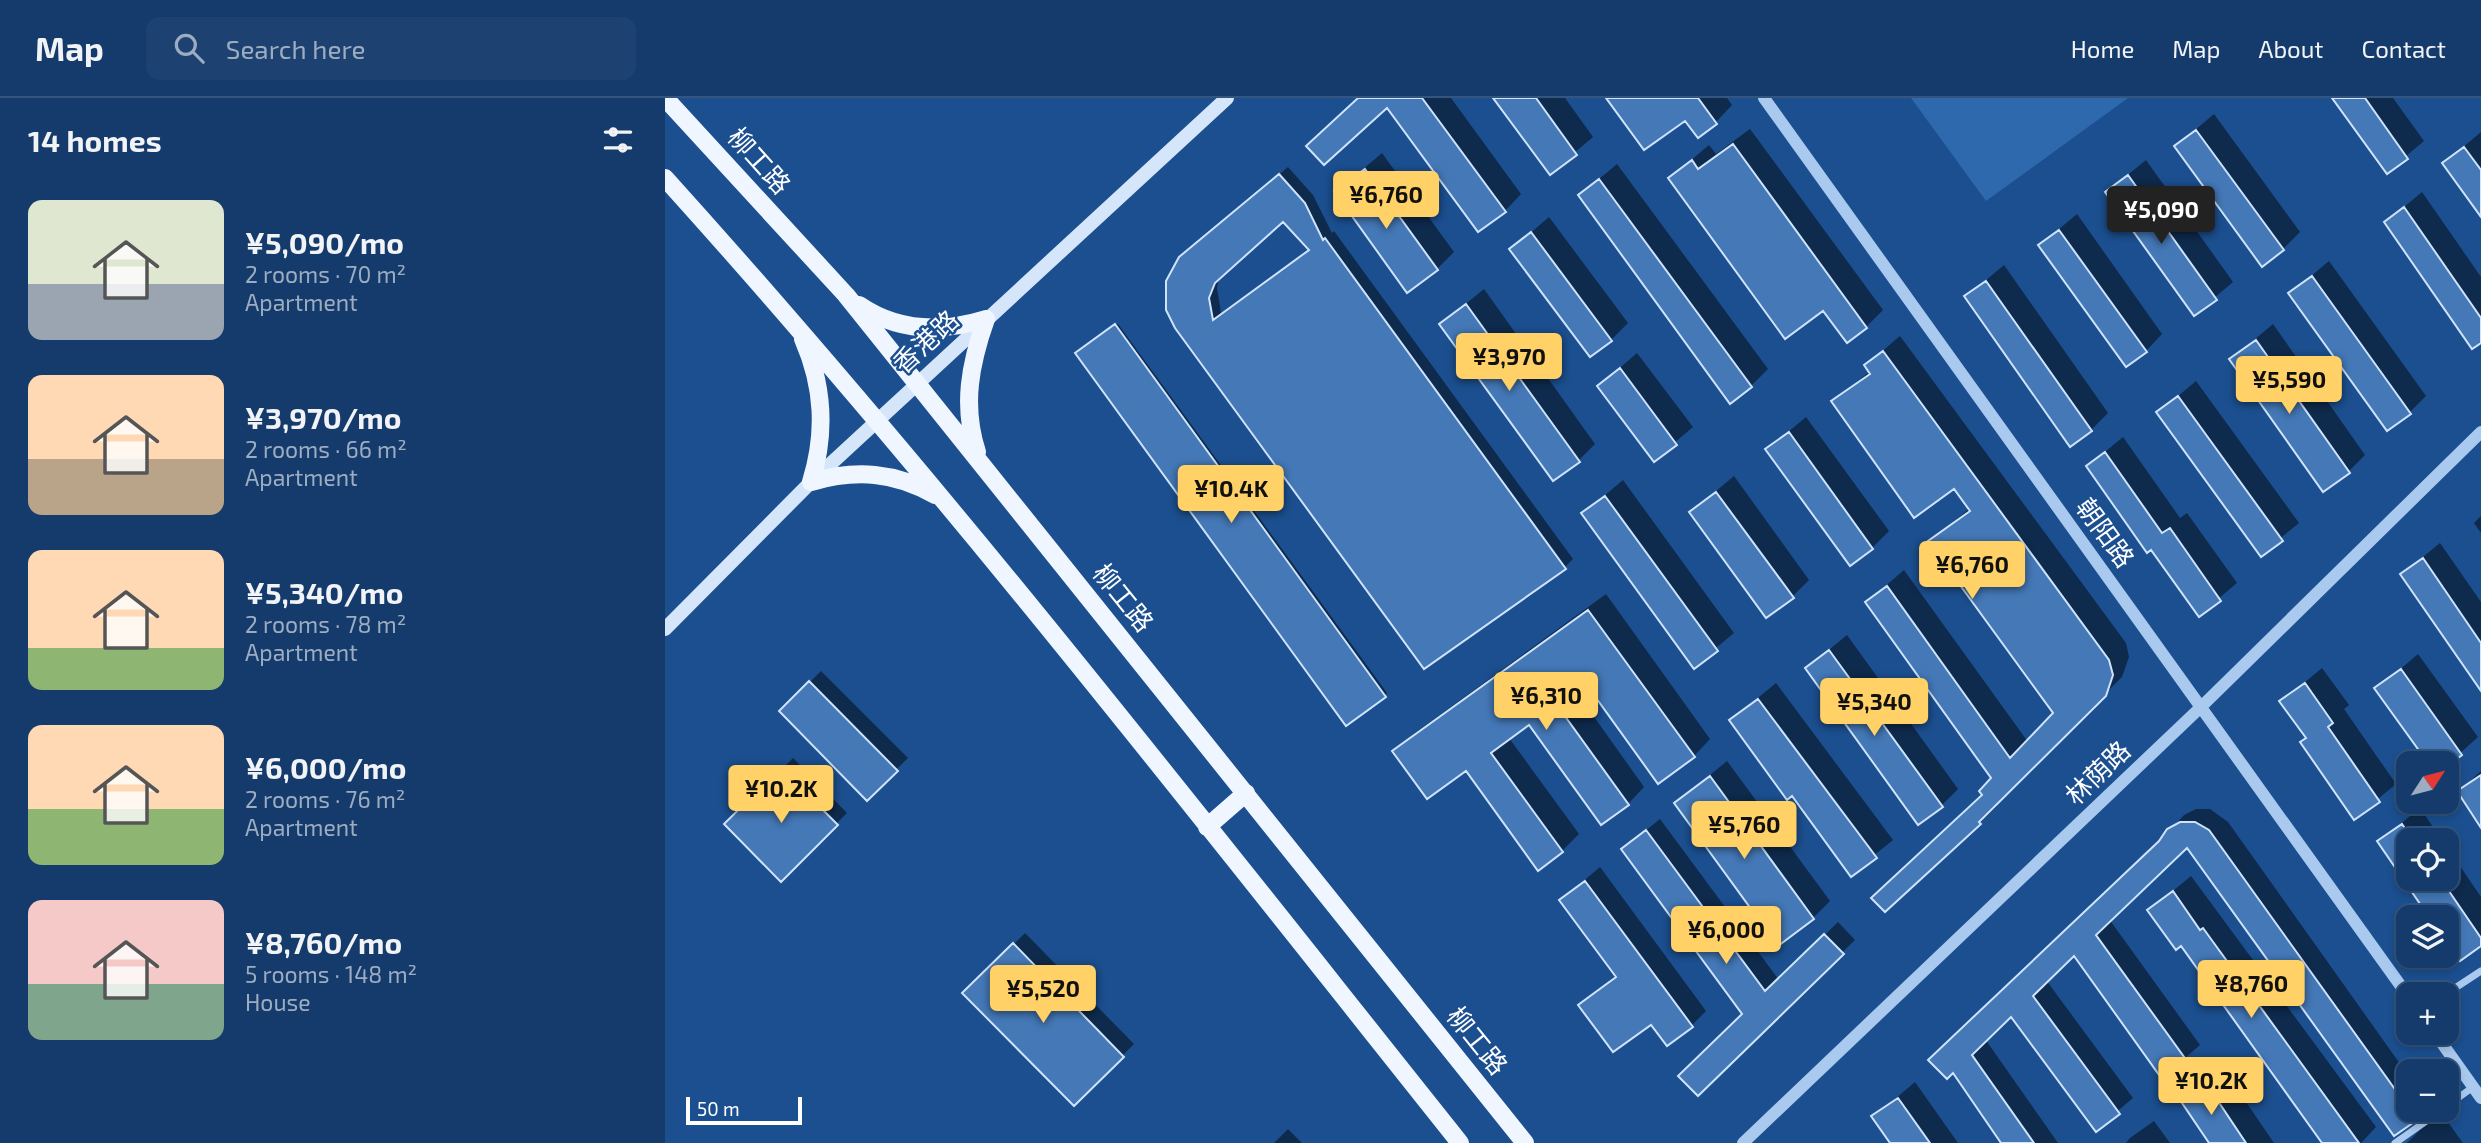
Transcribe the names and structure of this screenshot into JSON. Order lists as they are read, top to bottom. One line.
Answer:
{"streets":{"main road":["柳工路","香港路"],"street":["朝阳路","林荫路"]},"crossings":[["柳工路","香港路"],["朝阳路","林荫路"]],"scale_bar":"50 m","north":"top right","page":{"header":"Map","search":"Search here","nav":["Home","Map","About","Contact"],"heading":"14 homes","price":["¥6,760","¥5,090","¥3,970","¥5,590","¥10.4K","¥6,760","¥6,310","¥5,340","¥10.2K","¥5,760","¥6,000","¥8,760","¥5,520","¥10.2K"],"list":[{"name":"¥5,090/mo","note":"2 rooms · 70 m² · Apartment"},{"name":"¥3,970/mo","note":"2 rooms · 66 m² · Apartment"},{"name":"¥5,340/mo","note":"2 rooms · 78 m² · Apartment"},{"name":"¥6,000/mo","note":"2 rooms · 76 m² · Apartment"},{"name":"¥8,760/mo","note":"5 rooms · 148 m² · House"}],"map_buttons":["+","−"],"scale":"50 m"}}
